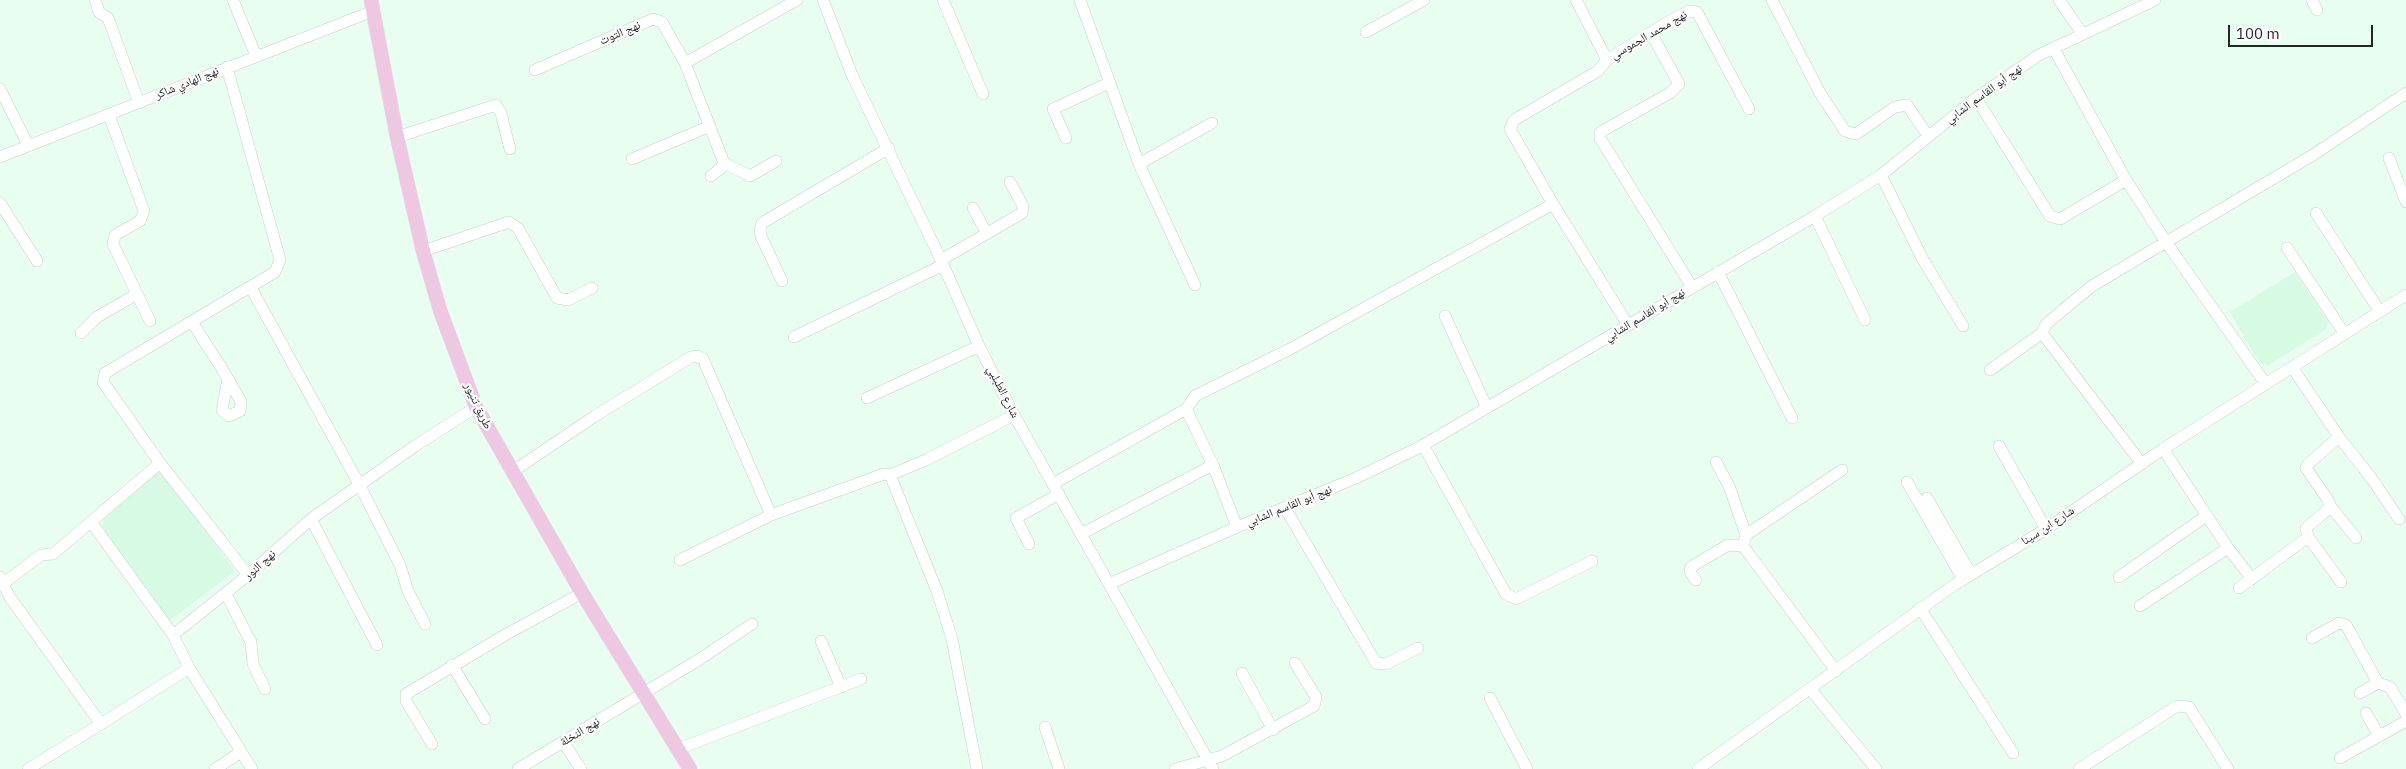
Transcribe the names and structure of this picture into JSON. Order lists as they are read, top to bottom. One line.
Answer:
{"streets":{"main road":["طريق تنيور"],"street":["نهج التوت","نهج محمد الجموسي","نهج الهادي شاكر","نهج أبو القاسم الشابي","شارع الطبلبي","شارع ابن سينا","نهج النور","نهج النخلة"]},"crossings":[["نهج الهادي شاكر","طريق تنيور"],["نهج أبو القاسم الشابي","شارع الطبلبي"],["طريق تنيور","نهج النور"],["طريق تنيور","نهج النخلة"]],"scale_bar":"100 m"}
